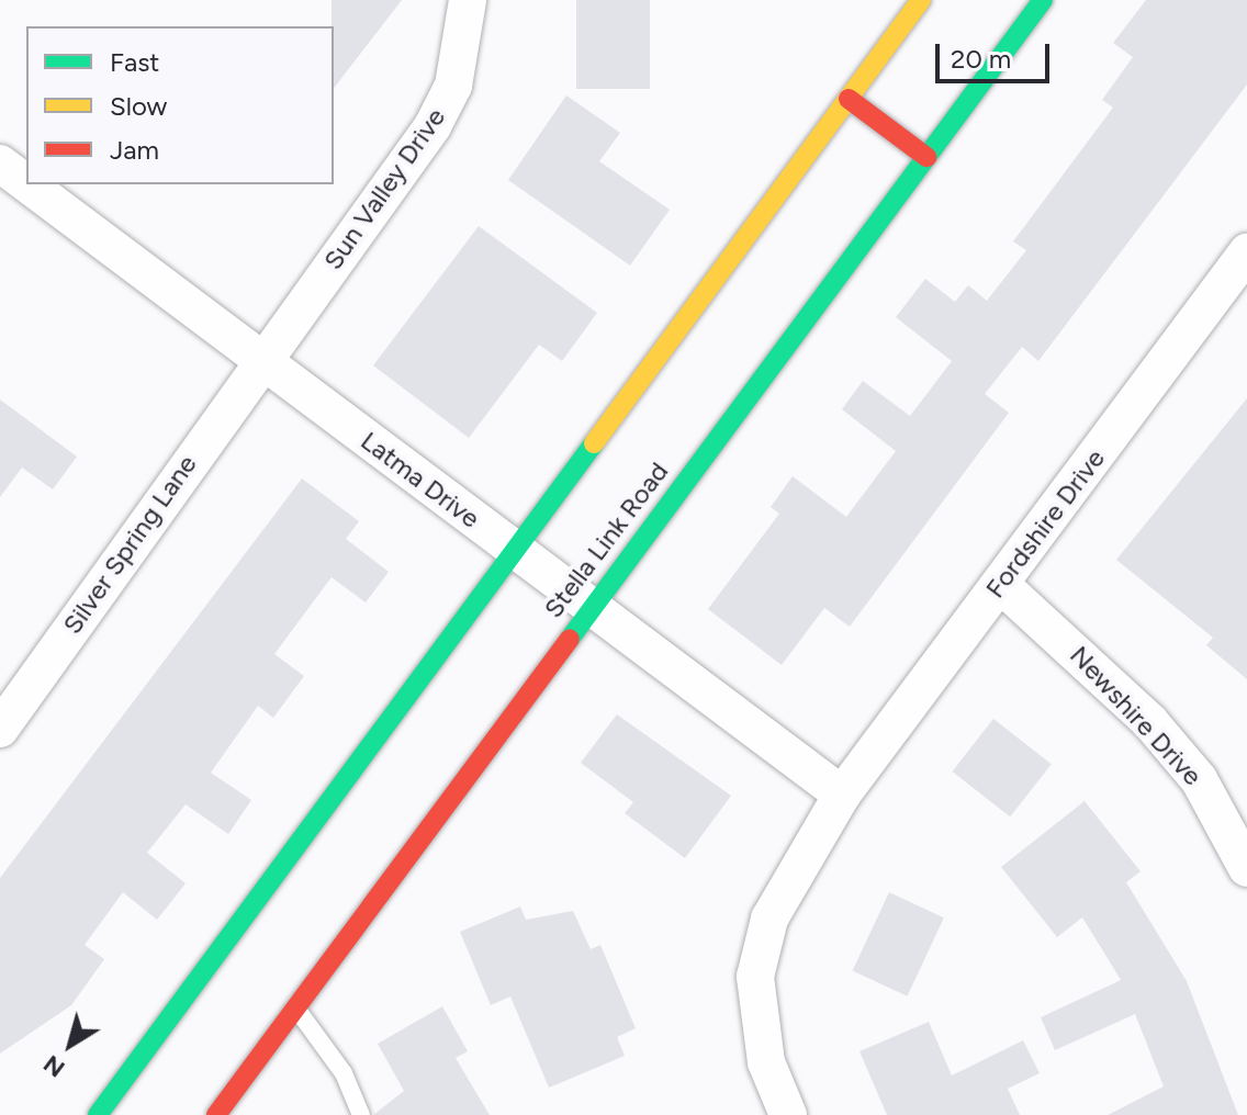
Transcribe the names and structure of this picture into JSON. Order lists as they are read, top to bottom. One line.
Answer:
{"streets":{"main road":["Stella Link Road"],"street":["Sun Valley Drive","Latma Drive","Fordshire Drive","Silver Spring Lane","Newshire Drive"]},"crossings":[["Sun Valley Drive","Latma Drive"],["Sun Valley Drive","Silver Spring Lane"],["Latma Drive","Fordshire Drive"],["Latma Drive","Stella Link Road"],["Latma Drive","Silver Spring Lane"],["Fordshire Drive","Newshire Drive"]],"legend":["Fast","Slow","Jam"],"scale_bar":"20 m","north":"bottom left"}
